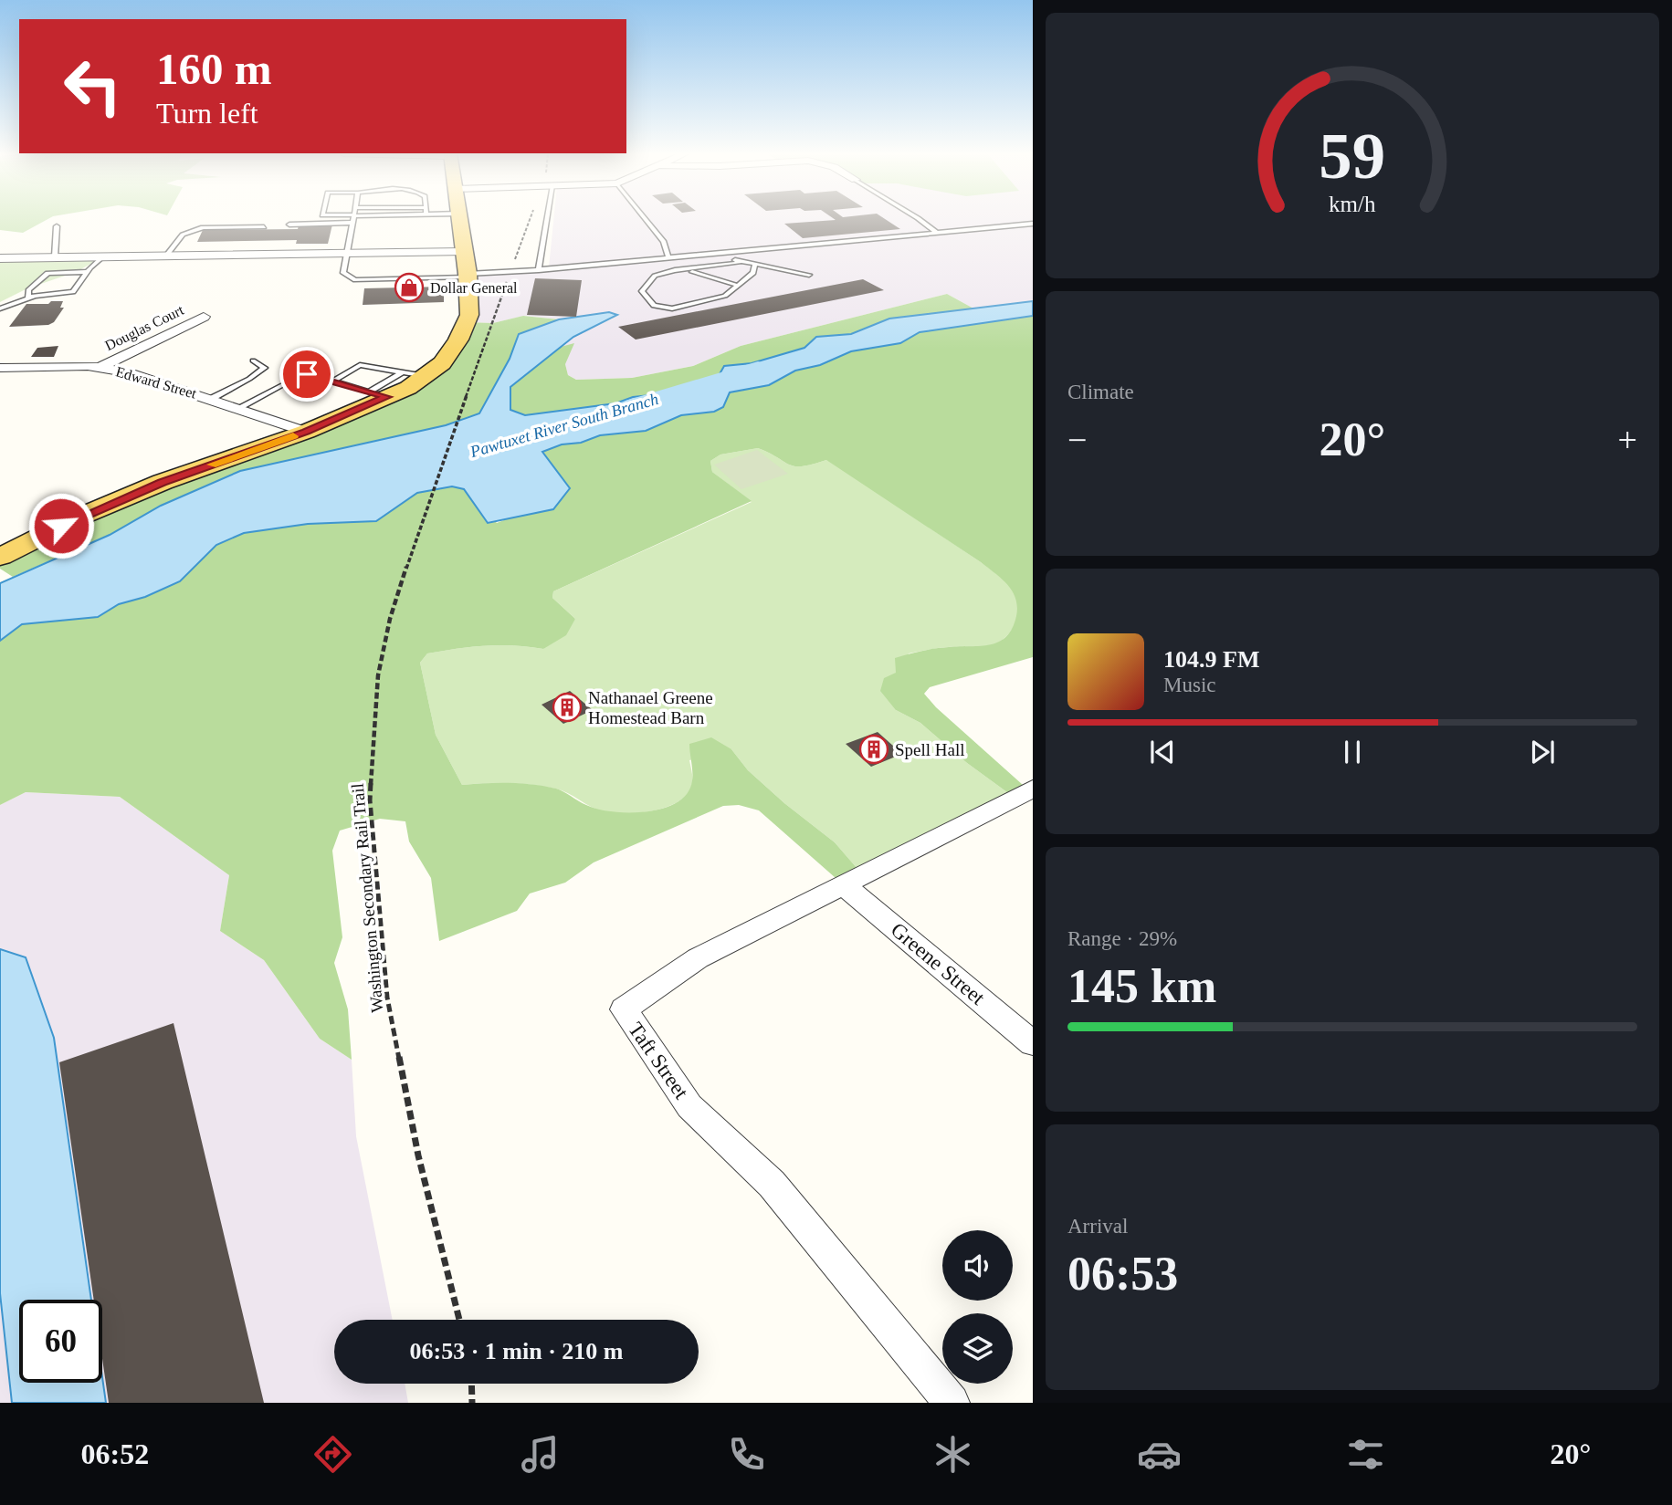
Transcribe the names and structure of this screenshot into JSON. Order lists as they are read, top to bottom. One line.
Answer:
{"streets":{"street":["Douglas Court","Edward Street","Greene Street","Taft Street"],"path":["Washington Secondary Rail Trail"]},"crossings":[["Douglas Court","Edward Street"],["Greene Street","Taft Street"]],"water":["Pawtuxet River South Branch"],"places":{"shop":["Dollar General"],"building":["Nathanael Greene Homestead Barn","Spell Hall"]},"page":{"turn":["160 m","Turn left"],"tile":["Climate",["Range · 29%","145 km"],["Arrival","06:53"]],"heat":["−","20°","+"],"song":["104.9 FM","Music"],"limit":"60","trip":"06:53 · 1 min · 210 m","tabs":["06:52","20°"],"gauge":["59","km/h"]}}
